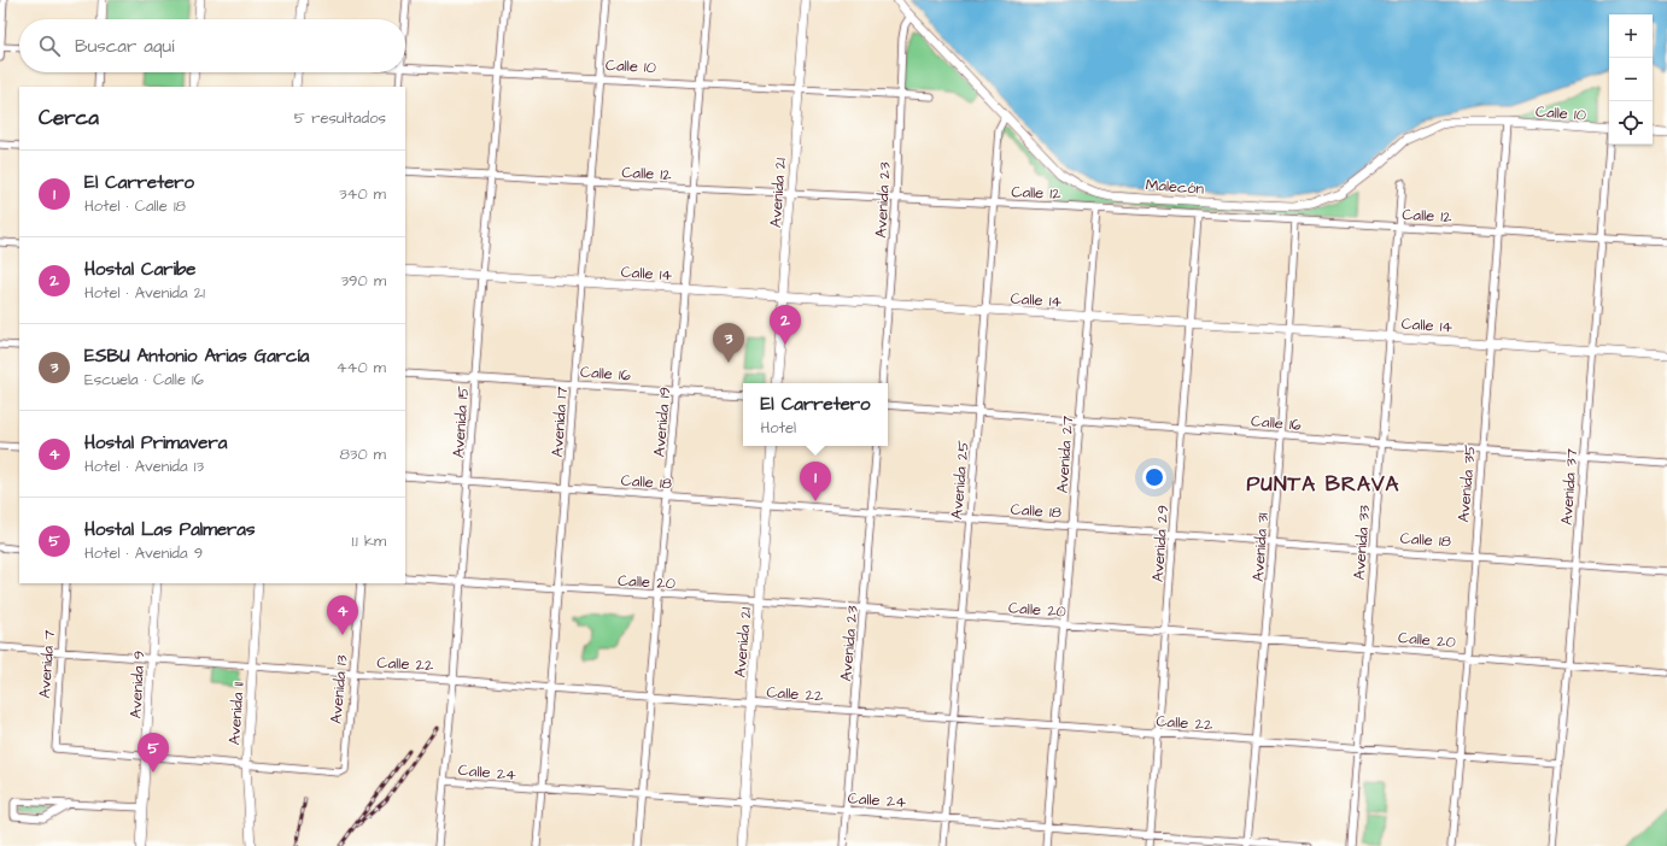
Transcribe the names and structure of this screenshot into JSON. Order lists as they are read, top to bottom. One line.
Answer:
{"streets":{"main road":["Calle 10","Malecón","Avenida 21","Calle 14","Avenida 9","Avenida 11"],"street":["Calle 12","Avenida 23","Calle 16","Avenida 15","Avenida 17","Avenida 19","Avenida 27","Avenida 25","Calle 18","Avenida 35","Avenida 37","Avenida 33","Avenida 29","Avenida 31","Calle 20","Calle 22","Avenida 7","Avenida 13","Calle 24"]},"crossings":[["Calle 10","Malecón"],["Calle 10","Avenida 21"],["Calle 10","Avenida 23"],["Calle 10","Avenida 15"],["Calle 10","Avenida 17"],["Calle 10","Avenida 19"],["Calle 10","Avenida 35"],["Calle 12","Avenida 21"],["Calle 12","Avenida 23"],["Calle 12","Avenida 15"],["Calle 12","Avenida 17"],["Calle 12","Avenida 19"],["Calle 12","Avenida 27"],["Calle 12","Avenida 25"],["Calle 12","Avenida 35"],["Calle 12","Avenida 37"],["Calle 12","Avenida 33"],["Calle 12","Avenida 29"],["Calle 12","Avenida 31"],["Malecón","Avenida 23"],["Malecón","Avenida 25"],["Malecón","Avenida 35"],["Avenida 21","Calle 14"],["Avenida 21","Calle 18"],["Avenida 21","Calle 20"],["Avenida 21","Calle 22"],["Avenida 21","Calle 24"],["Avenida 23","Calle 14"],["Avenida 23","Calle 18"],["Avenida 23","Calle 20"],["Avenida 23","Calle 22"],["Avenida 23","Calle 24"],["Calle 14","Avenida 15"],["Calle 14","Avenida 17"],["Calle 14","Avenida 19"],["Calle 14","Avenida 27"],["Calle 14","Avenida 25"],["Calle 14","Avenida 35"],["Calle 14","Avenida 37"],["Calle 14","Avenida 33"],["Calle 14","Avenida 29"],["Calle 14","Avenida 31"],["Calle 16","Avenida 15"],["Calle 16","Avenida 17"],["Calle 16","Avenida 19"],["Calle 16","Avenida 27"],["Calle 16","Avenida 25"],["Calle 16","Avenida 35"],["Calle 16","Avenida 37"],["Calle 16","Avenida 33"],["Calle 16","Avenida 29"],["Calle 16","Avenida 31"],["Avenida 15","Calle 18"],["Avenida 15","Calle 20"],["Avenida 15","Calle 22"],["Avenida 15","Calle 24"],["Avenida 17","Calle 18"],["Avenida 17","Calle 20"],["Avenida 17","Calle 22"],["Avenida 17","Calle 24"],["Avenida 19","Calle 18"],["Avenida 19","Calle 20"],["Avenida 19","Calle 22"],["Avenida 19","Calle 24"],["Avenida 27","Calle 18"],["Avenida 27","Calle 20"],["Avenida 27","Calle 22"],["Avenida 27","Calle 24"],["Avenida 25","Calle 18"],["Avenida 25","Calle 20"],["Avenida 25","Calle 22"],["Avenida 25","Calle 24"],["Calle 18","Avenida 35"],["Calle 18","Avenida 37"],["Calle 18","Avenida 33"],["Calle 18","Avenida 29"],["Calle 18","Avenida 31"],["Avenida 35","Calle 20"],["Avenida 35","Calle 22"],["Avenida 37","Calle 20"],["Avenida 37","Calle 22"],["Avenida 33","Calle 20"],["Avenida 33","Calle 22"],["Avenida 29","Calle 20"],["Avenida 29","Calle 22"],["Avenida 29","Calle 24"],["Avenida 31","Calle 20"],["Avenida 31","Calle 22"],["Avenida 31","Calle 24"],["Calle 22","Avenida 7"],["Calle 22","Avenida 9"],["Calle 22","Avenida 13"],["Calle 22","Avenida 11"],["Avenida 7","Avenida 9"],["Avenida 13","Avenida 11"]],"districts":["PUNTA BRAVA"],"page":{"map_buttons":["+","−"],"search":"Buscar aquí","heading":["Cerca","5 resultados"],"list":[{"mark":"1","name":"El Carretero","note":"Hotel · Calle 18","value":"340 m"},{"mark":"2","name":"Hostal Caribe","note":"Hotel · Avenida 21","value":"390 m"},{"mark":"3","name":"ESBU Antonio Arias García","note":"Escuela · Calle 16","value":"440 m"},{"mark":"4","name":"Hostal Primavera","note":"Hotel · Avenida 13","value":"830 m"},{"mark":"5","name":"Hostal Las Palmeras","note":"Hotel · Avenida 9","value":"1.1 km"}],"pins":["2","3","1","4","5"],"popup":["El Carretero","Hotel"]}}
